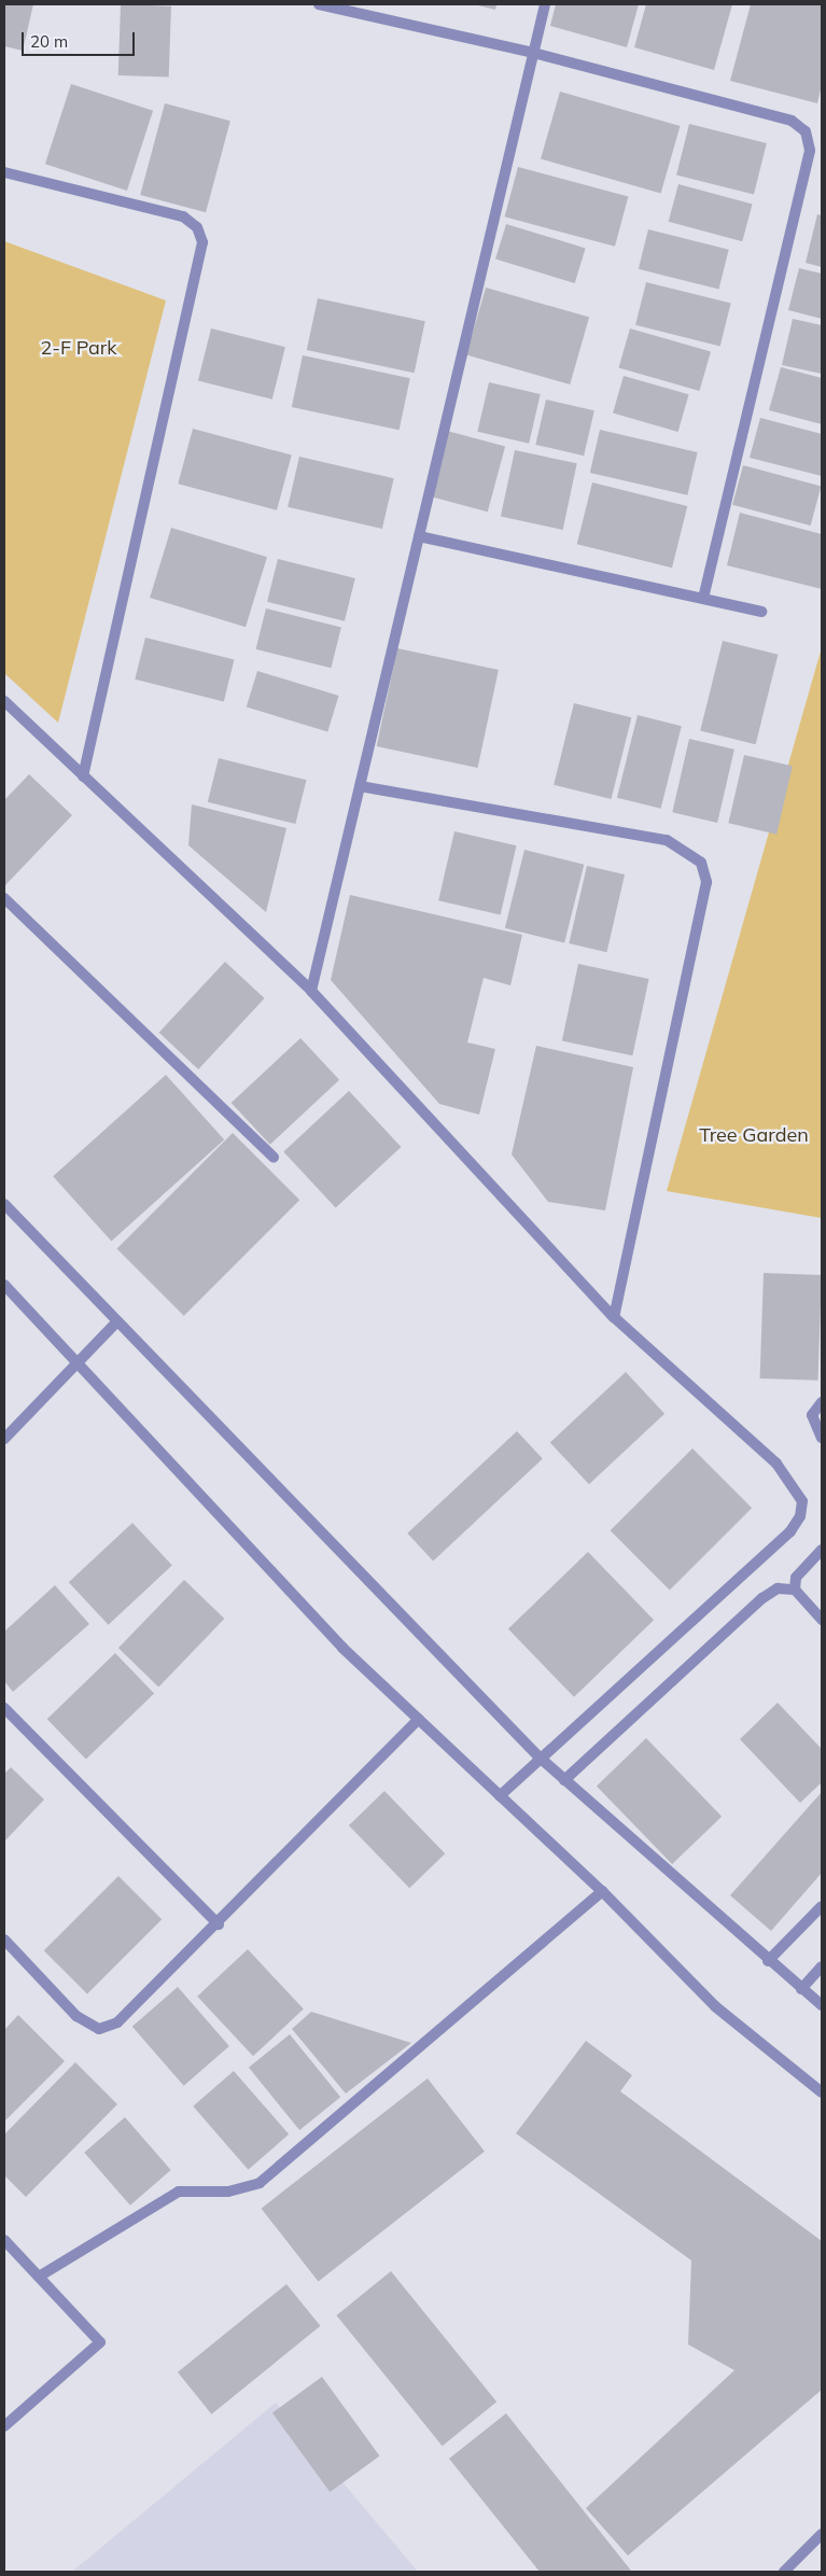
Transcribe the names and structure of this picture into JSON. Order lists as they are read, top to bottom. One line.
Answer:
{"parks":["2-F Park","Tree Garden"],"scale_bar":"20 m"}
